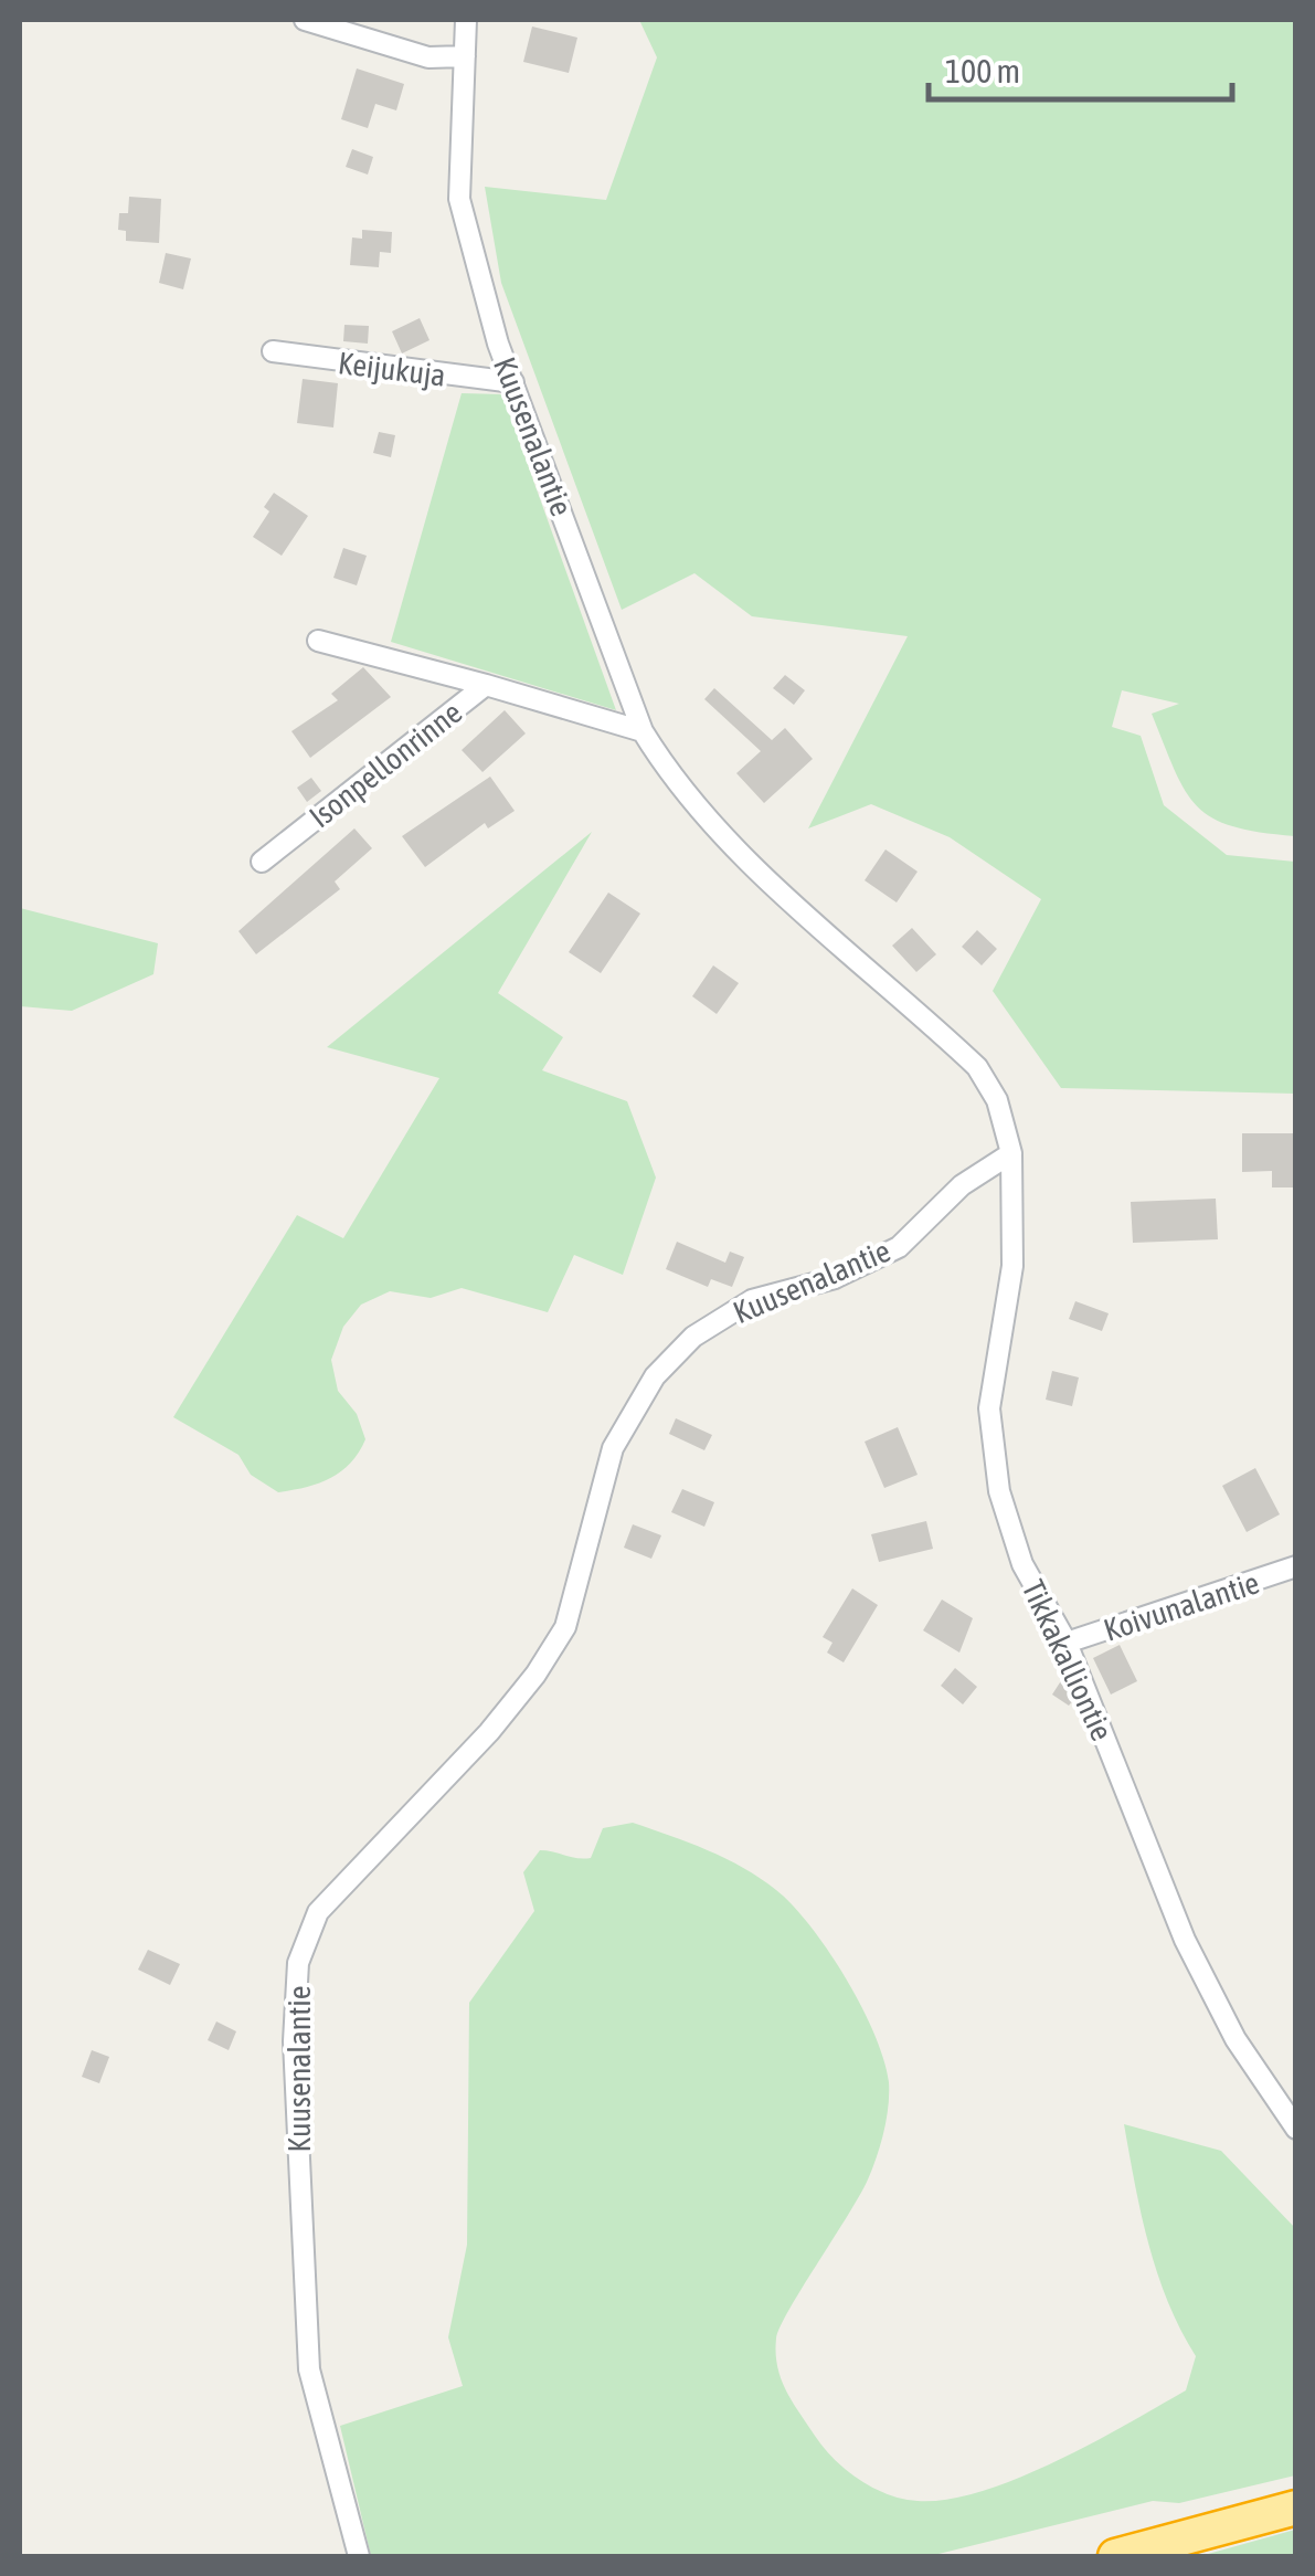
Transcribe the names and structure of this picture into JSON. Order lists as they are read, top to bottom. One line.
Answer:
{"streets":{"street":["Keijukuja","Kuusenalantie","Isonpellonrinne","Koivunalantie","Tikkakalliontie"]},"crossings":[["Keijukuja","Kuusenalantie"],["Kuusenalantie","Isonpellonrinne"],["Kuusenalantie","Tikkakalliontie"],["Koivunalantie","Tikkakalliontie"]],"scale_bar":"100 m"}
